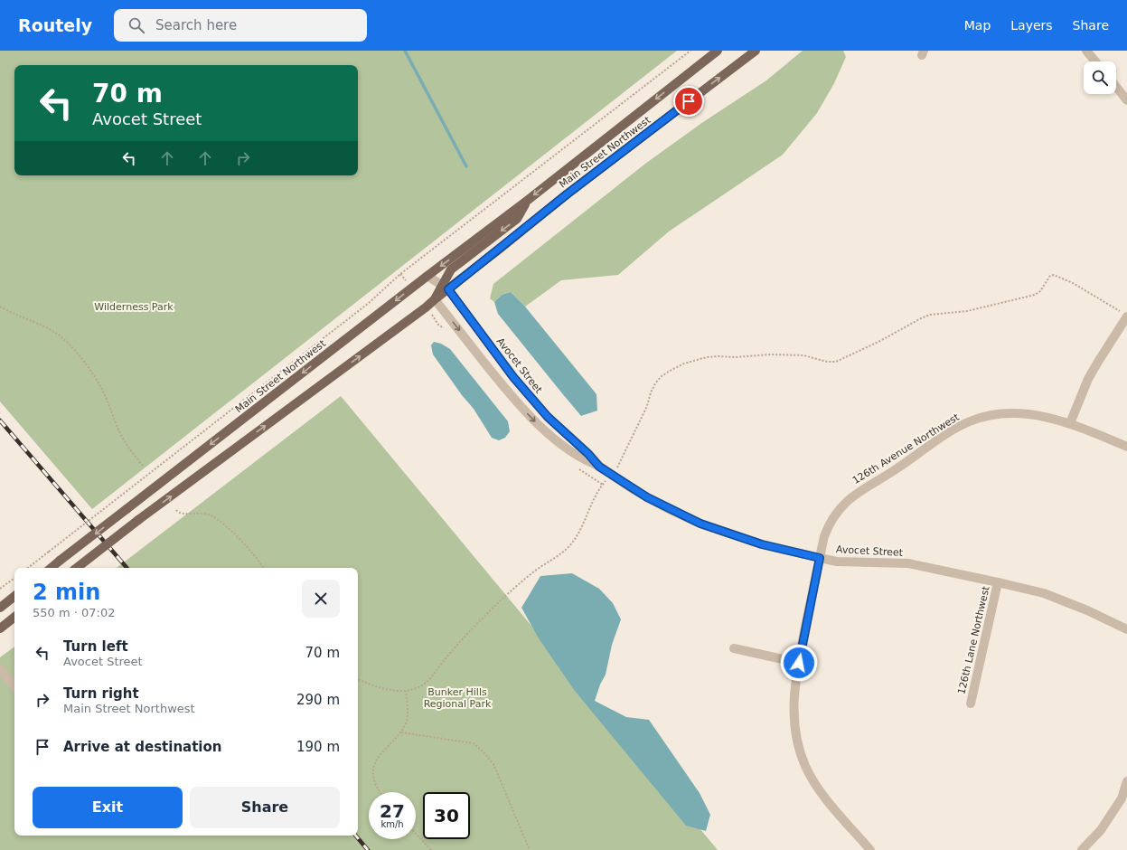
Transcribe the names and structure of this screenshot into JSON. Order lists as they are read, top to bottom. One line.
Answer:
{"streets":{"main road":["Main Street Northwest"],"street":["Avocet Street","126th Avenue Northwest","126th Lane Northwest"]},"crossings":[["Main Street Northwest","Avocet Street"],["Avocet Street","126th Avenue Northwest"],["Avocet Street","126th Lane Northwest"]],"parks":["Wilderness Park","Bunker Hills Regional Park"],"page":{"header":"Routely","search":"Search here","nav":["Map","Layers","Share"],"turn":["70 m","Avocet Street"],"heading":["2 min","550 m · 07:02"],"list":[{"name":"Turn left","note":"Avocet Street","value":"70 m"},{"name":"Turn right","note":"Main Street Northwest","value":"290 m"},{"name":"Arrive at destination","value":"190 m"}],"buttons":["Exit","Share"],"speed":"27 km/h","limit":"30"}}
